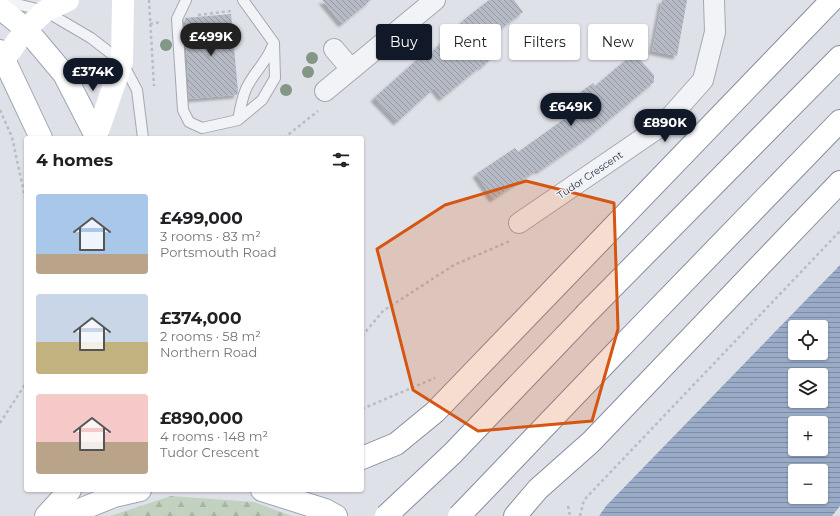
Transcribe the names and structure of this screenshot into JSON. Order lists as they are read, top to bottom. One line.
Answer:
{"streets":{"street":["Tudor Crescent"]},"page":{"price":["£499K","£374K","£649K","£890K"],"chip":["Buy","Rent","Filters","New"],"heading":"4 homes","list":[{"name":"£499,000","note":"3 rooms · 83 m² · Portsmouth Road"},{"name":"£374,000","note":"2 rooms · 58 m² · Northern Road"},{"name":"£890,000","note":"4 rooms · 148 m² · Tudor Crescent"}],"map_buttons":["+","−"]}}
